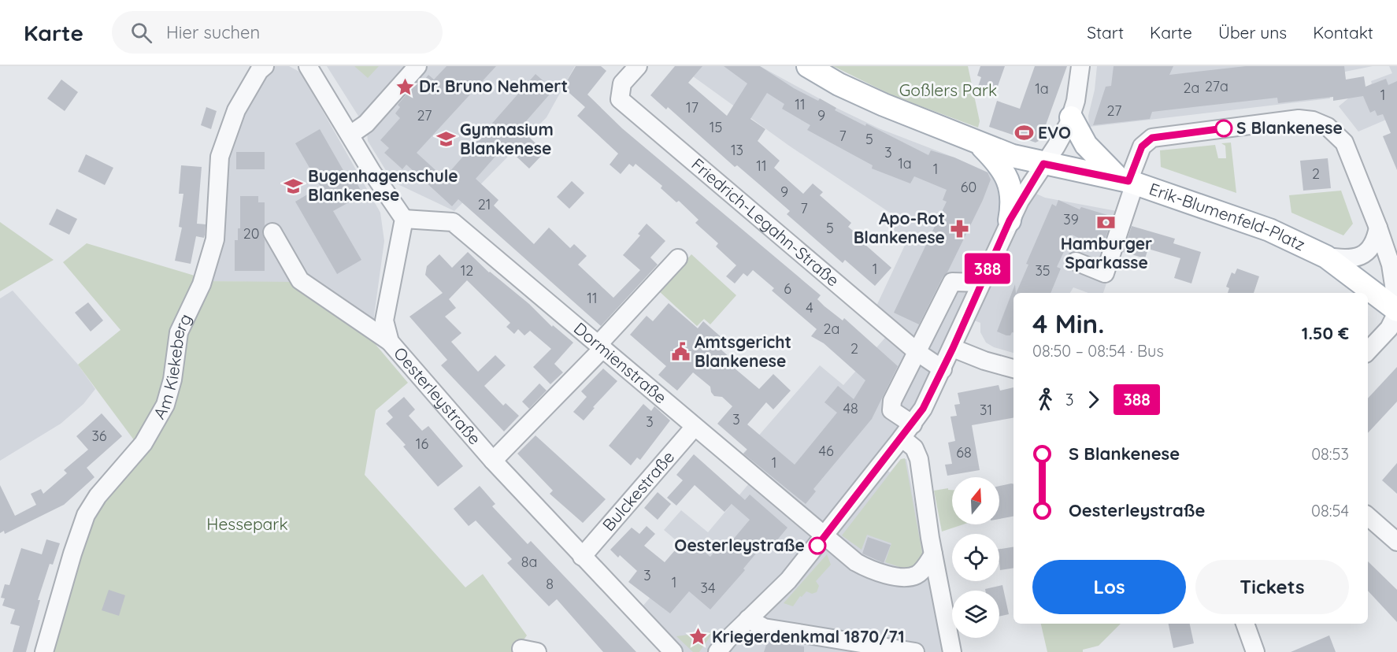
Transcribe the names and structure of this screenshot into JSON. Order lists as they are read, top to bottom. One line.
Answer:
{"streets":{"main road":["Erik-Blumenfeld-Platz"],"street":["Friedrich-Legahn-Straße","Dormienstraße","Am Kiekeberg","Oesterleystraße","Bulckestraße"]},"crossings":[["Dormienstraße","Oesterleystraße"],["Dormienstraße","Bulckestraße"],["Oesterleystraße","Bulckestraße"]],"parks":["Goßlers Park","Hessepark"],"places":{"place":["Dr. Bruno Nehmert","Kriegerdenkmal 1870/71"],"other":["S Blankenese","Oesterleystraße"],"sports":["EVO"],"school or university":["Gymnasium Blankenese","Bugenhagenschule Blankenese"],"bank":["Hamburger Sparkasse"],"pharmacy":["Apo-Rot Blankenese"],"public building":["Amtsgericht Blankenese"]},"lines":["bus line 388"],"house_numbers":["27a","2a","1a","1","11","17","27","27","9","15","7","5","13","3","1a","11","1","2","60","9","21","7","39","5","20","1","12","35","6","11","4","2a","2","48","31","3","3","36","16","46","68","1","8a","3","1","8","34"],"north":"top","page":{"header":"Karte","search":"Hier suchen","nav":["Start","Karte","Über uns","Kontakt"],"on_map":"388","heading":["4 Min.","08:50 – 08:54 · Bus","1.50 €"],"legs":["3","388"],"list":[{"name":"S Blankenese","value":"08:53"},{"name":"Oesterleystraße","value":"08:54"}],"buttons":["Los","Tickets"]}}
